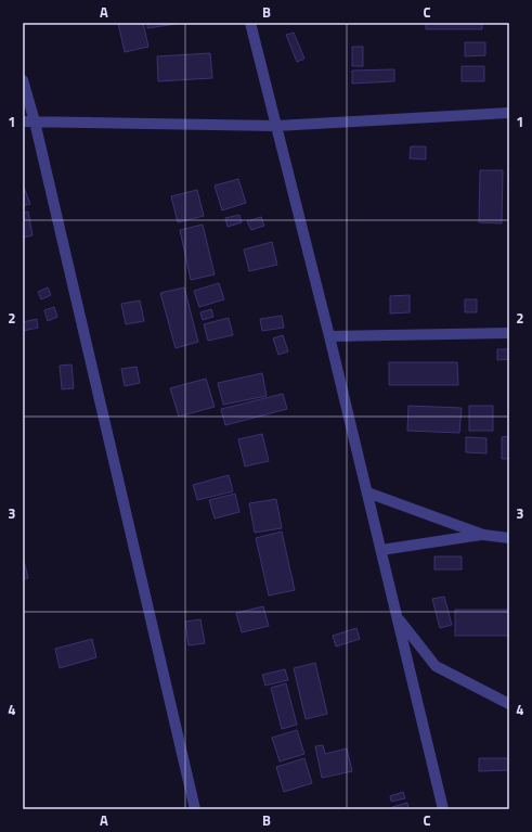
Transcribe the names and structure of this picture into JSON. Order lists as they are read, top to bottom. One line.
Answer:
{"grid":{"columns":["A","B","C"],"rows":["1","2","3","4"]}}
